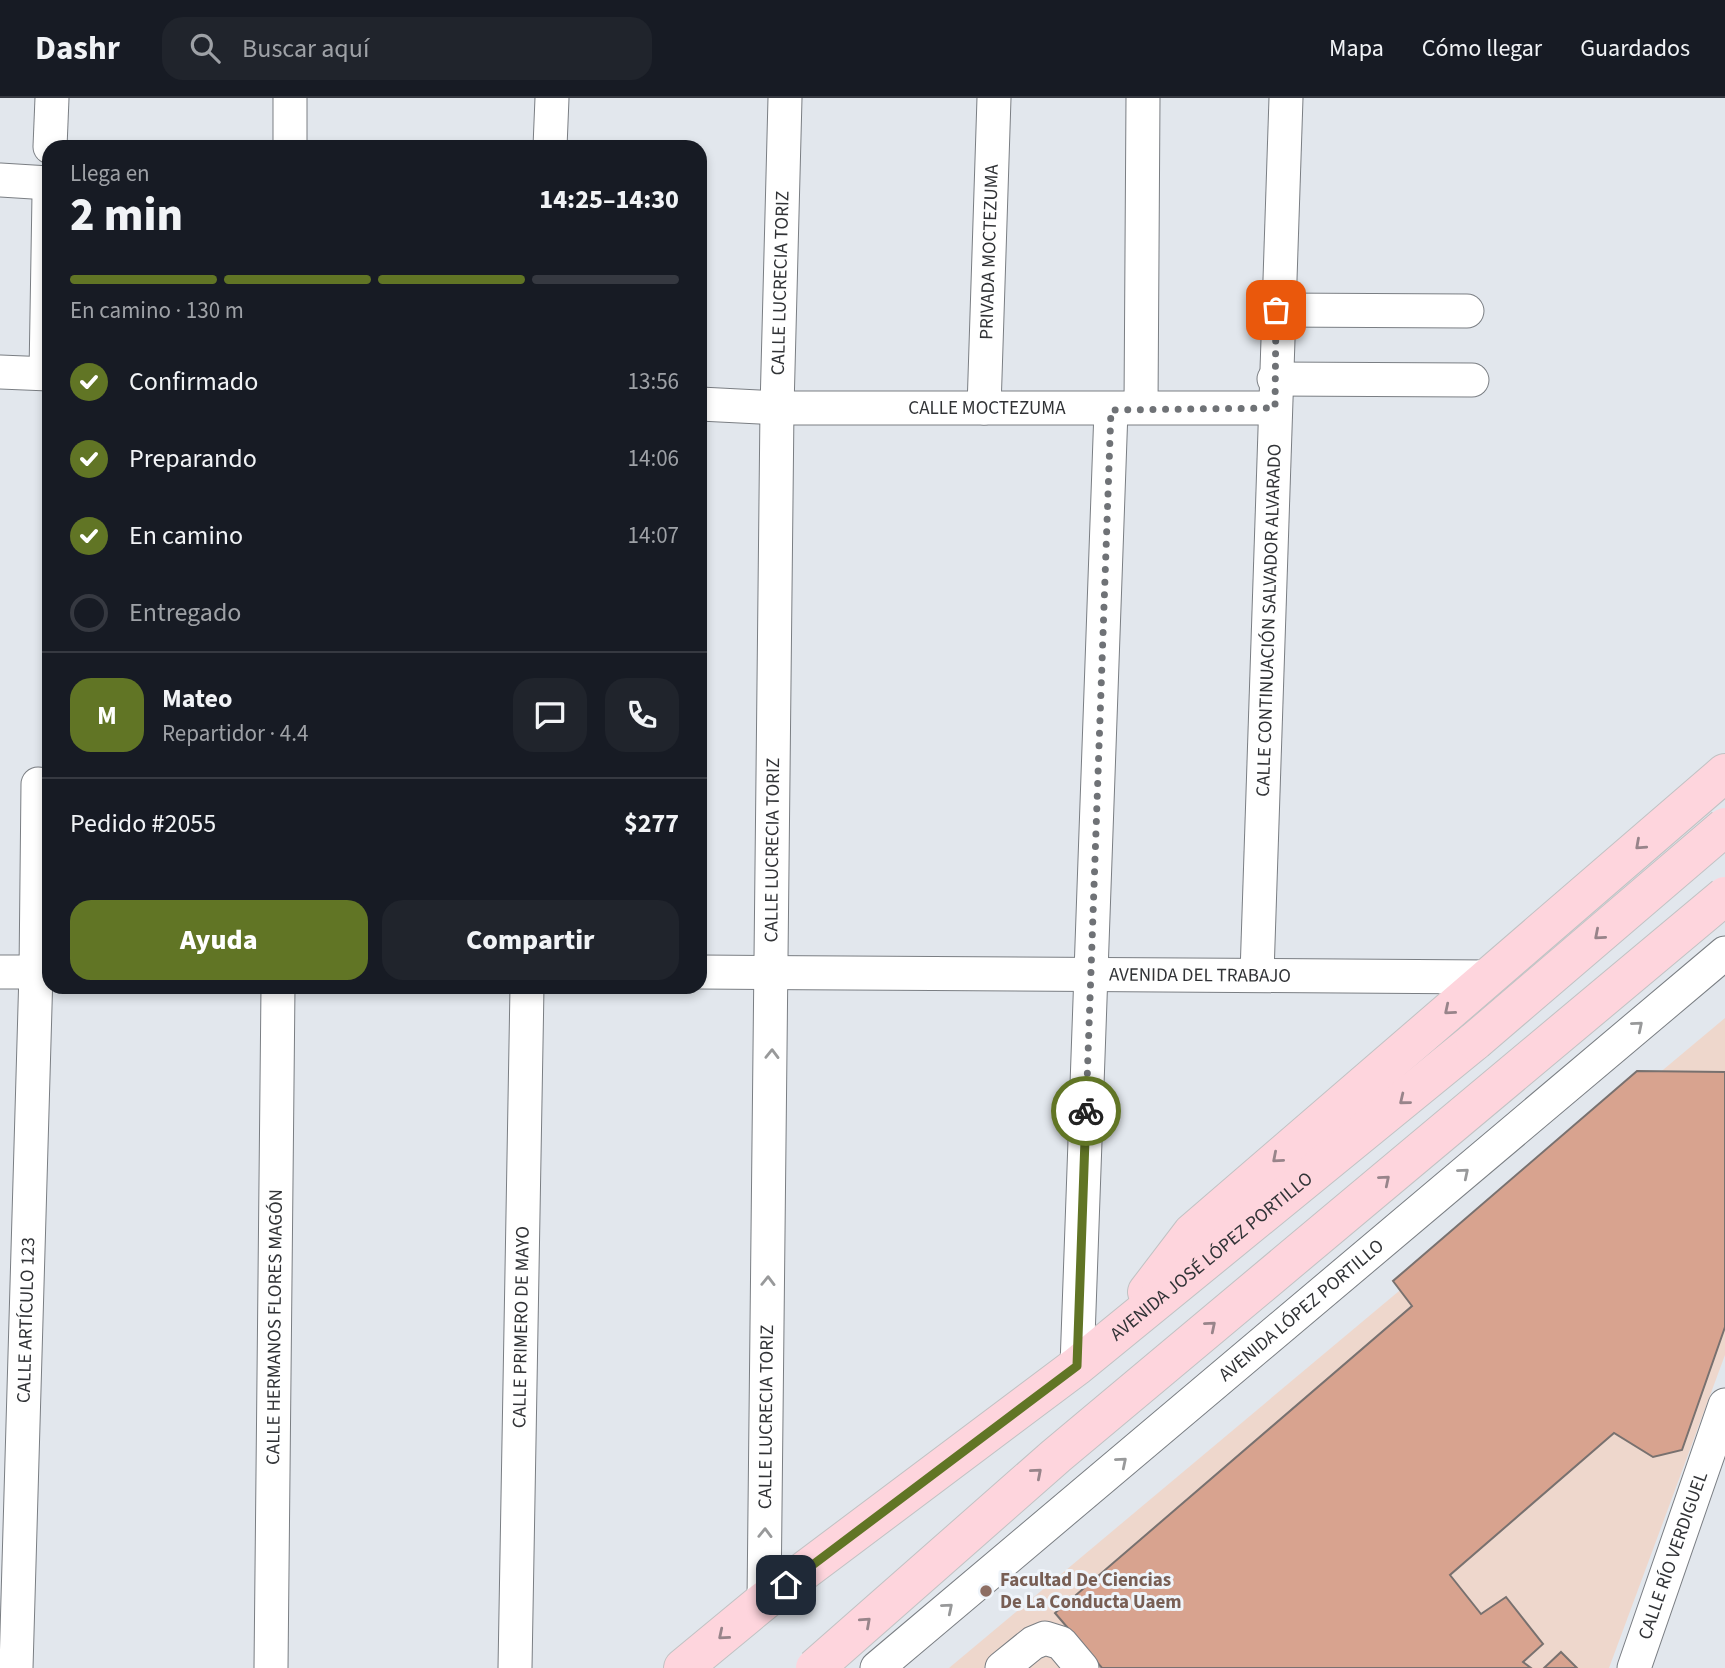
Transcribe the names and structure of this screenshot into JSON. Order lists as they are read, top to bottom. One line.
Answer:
{"streets":{"main road":["AVENIDA JOSÉ LÓPEZ PORTILLO"],"street":["PRIVADA MOCTEZUMA","CALLE LUCRECIA TORIZ","CALLE MOCTEZUMA","CALLE CONTINUACIÓN SALVADOR ALVARADO","AVENIDA DEL TRABAJO","AVENIDA LÓPEZ PORTILLO","CALLE ARTÍCULO 123","CALLE PRIMERO DE MAYO","CALLE HERMANOS FLORES MAGÓN","CALLE RÍO VERDIGUEL"]},"crossings":[["PRIVADA MOCTEZUMA","CALLE MOCTEZUMA"],["CALLE LUCRECIA TORIZ","CALLE MOCTEZUMA"],["CALLE LUCRECIA TORIZ","AVENIDA DEL TRABAJO"],["CALLE LUCRECIA TORIZ","AVENIDA JOSÉ LÓPEZ PORTILLO"],["CALLE MOCTEZUMA","CALLE CONTINUACIÓN SALVADOR ALVARADO"],["CALLE CONTINUACIÓN SALVADOR ALVARADO","AVENIDA DEL TRABAJO"]],"one_way":["CALLE LUCRECIA TORIZ","AVENIDA LÓPEZ PORTILLO"],"places":["Facultad De Ciencias De La Conducta Uaem"],"page":{"header":"Dashr","search":"Buscar aquí","nav":["Mapa","Cómo llegar","Guardados"],"heading":["2 min","Llega en","14:25–14:30"],"panel":["Mateo","Repartidor · 4.4","Pedido #2055","$277"],"bar":"En camino · 130 m","list":[["Confirmado","13:56"],["Preparando","14:06"],["En camino","14:07"],"Entregado"],"round":"M","buttons":["Ayuda","Compartir"]}}
